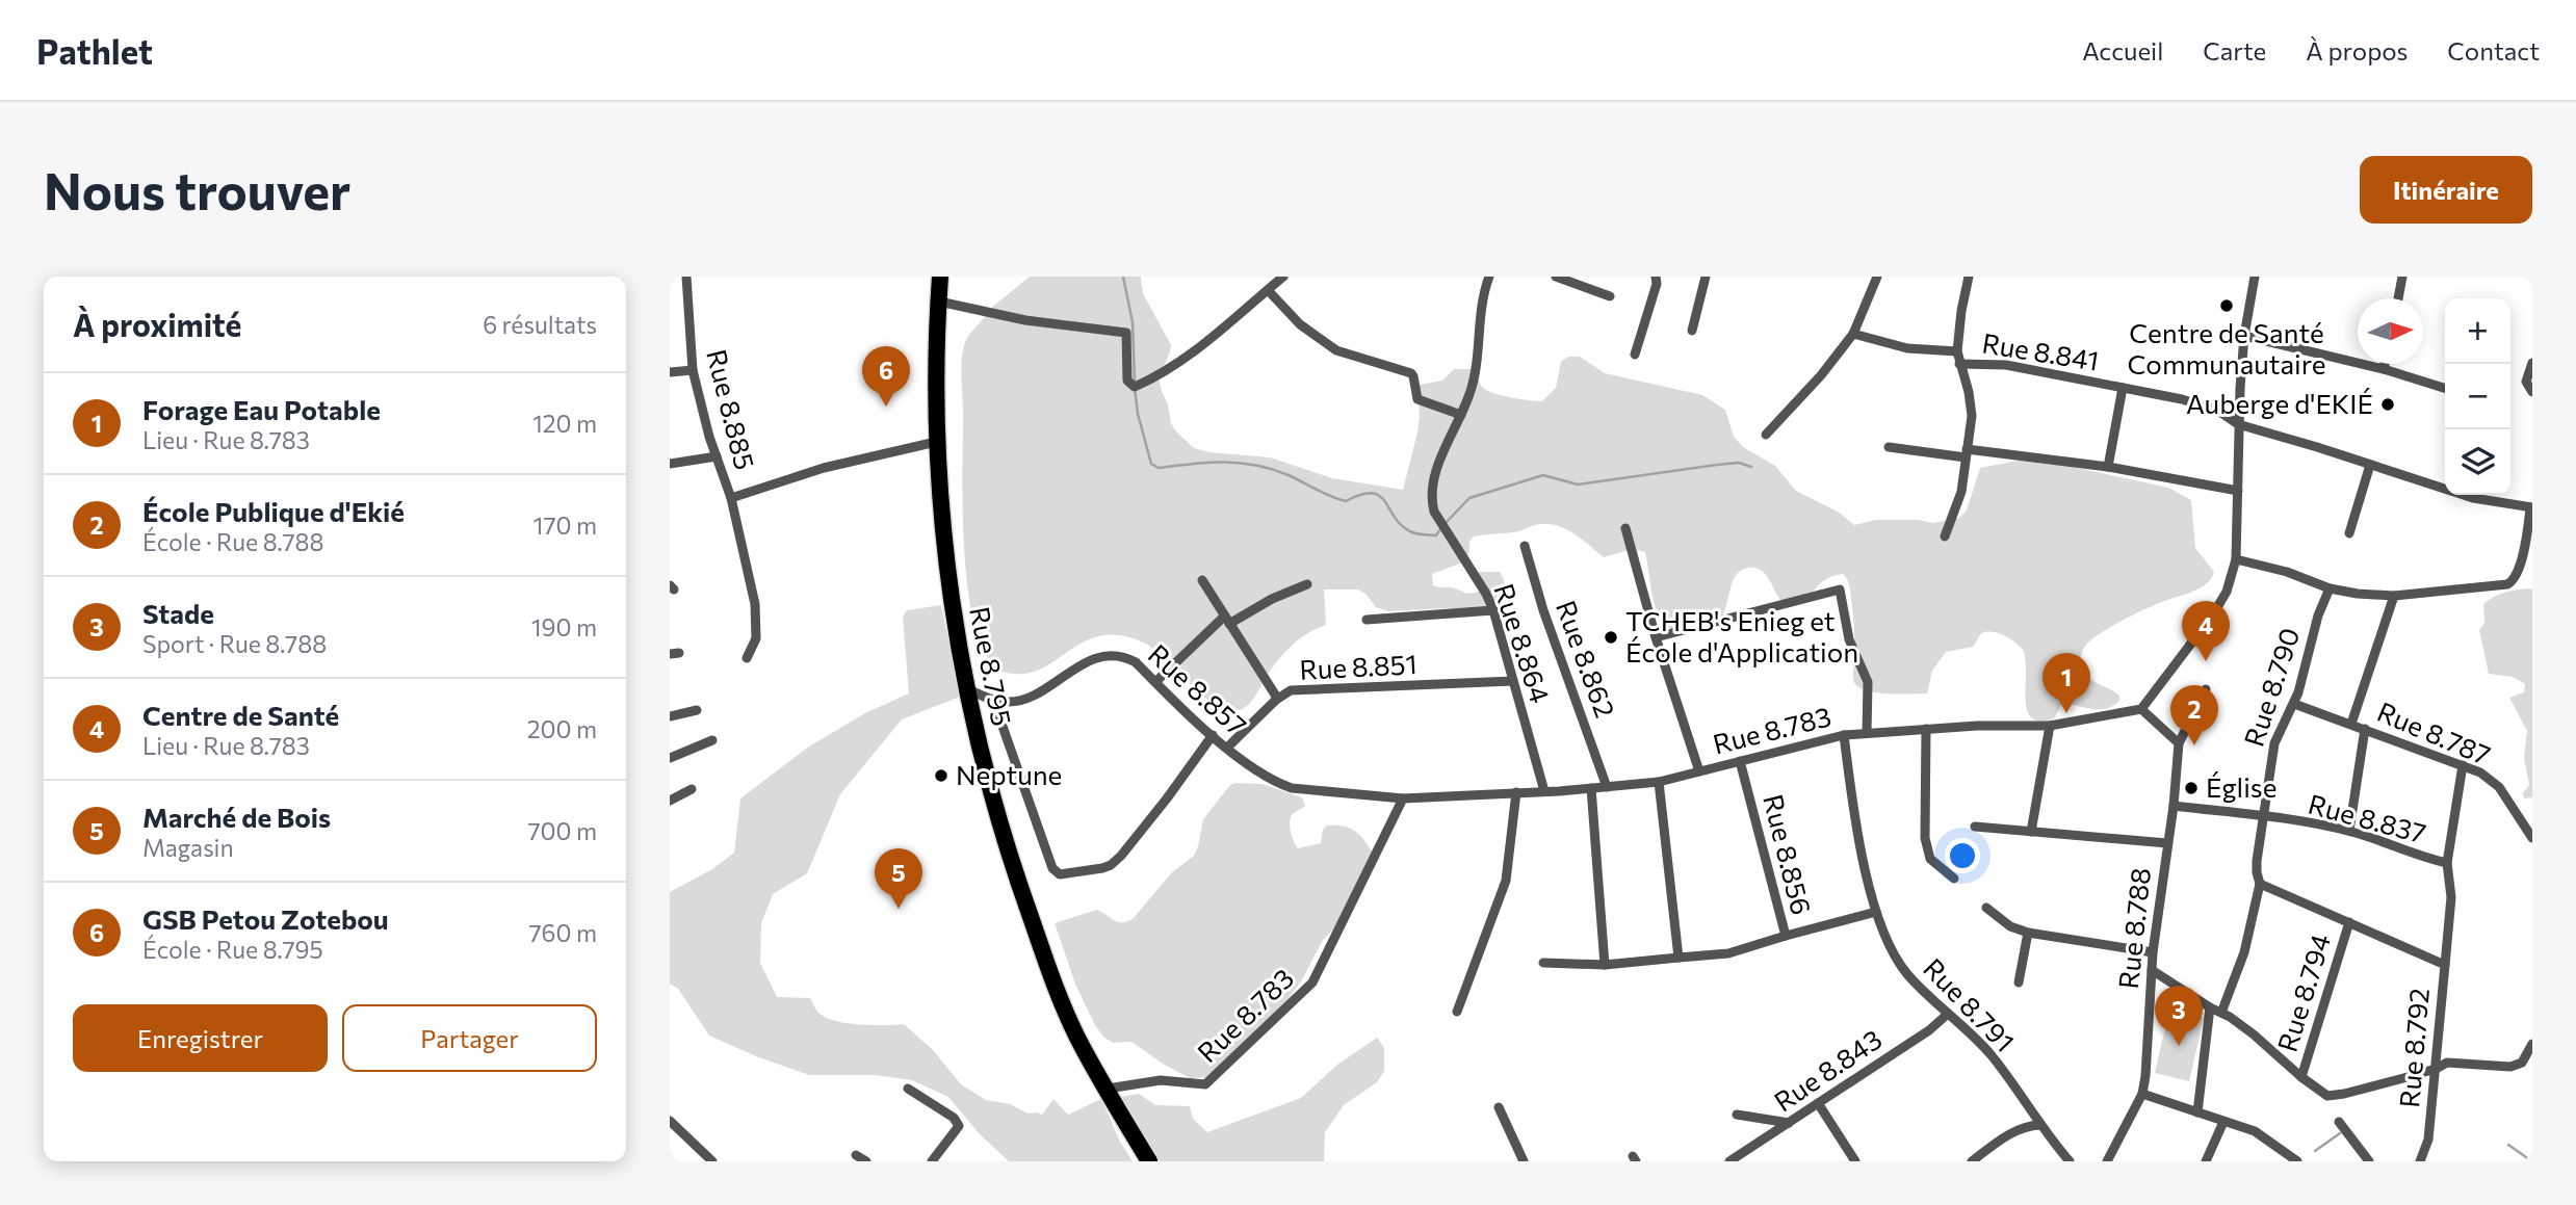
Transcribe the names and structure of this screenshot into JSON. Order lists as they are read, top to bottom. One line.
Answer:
{"streets":{"highway":["Rue 8.795"],"street":["Rue 8.841","Rue 8.885","Rue 8.864","Rue 8.862","Rue 8.851","Rue 8.790","Rue 8.857","Rue 8.783","Rue 8.787","Rue 8.837","Rue 8.856","Rue 8.788","Rue 8.794","Rue 8.791","Rue 8.792","Rue 8.843"]},"crossings":[["Rue 8.885","Rue 8.795"],["Rue 8.864","Rue 8.851"],["Rue 8.864","Rue 8.783"],["Rue 8.862","Rue 8.783"],["Rue 8.795","Rue 8.857"],["Rue 8.795","Rue 8.783"],["Rue 8.851","Rue 8.857"],["Rue 8.790","Rue 8.787"],["Rue 8.790","Rue 8.837"],["Rue 8.790","Rue 8.792"],["Rue 8.857","Rue 8.783"],["Rue 8.783","Rue 8.856"],["Rue 8.783","Rue 8.791"],["Rue 8.837","Rue 8.788"],["Rue 8.837","Rue 8.792"],["Rue 8.794","Rue 8.792"],["Rue 8.791","Rue 8.843"]],"places":["Centre de Santé Communautaire","Auberge d'EKIÉ","TCHEB's Enieg et École d'Application","Neptune","Église"],"north":"right","page":{"header":"Pathlet","nav":["Accueil","Carte","À propos","Contact"],"buttons":["Itinéraire",["Enregistrer","Partager"]],"title":"Nous trouver","heading":["À proximité","6 résultats"],"map_buttons":["+","−"],"pins":["6","4","1","2","5","3"],"list":[{"mark":"1","name":"Forage Eau Potable","note":"Lieu · Rue 8.783","value":"120 m"},{"mark":"2","name":"École Publique d'Ekié","note":"École · Rue 8.788","value":"170 m"},{"mark":"3","name":"Stade","note":"Sport · Rue 8.788","value":"190 m"},{"mark":"4","name":"Centre de Santé","note":"Lieu · Rue 8.783","value":"200 m"},{"mark":"5","name":"Marché de Bois","note":"Magasin","value":"700 m"},{"mark":"6","name":"GSB Petou Zotebou","note":"École · Rue 8.795","value":"760 m"}]}}
